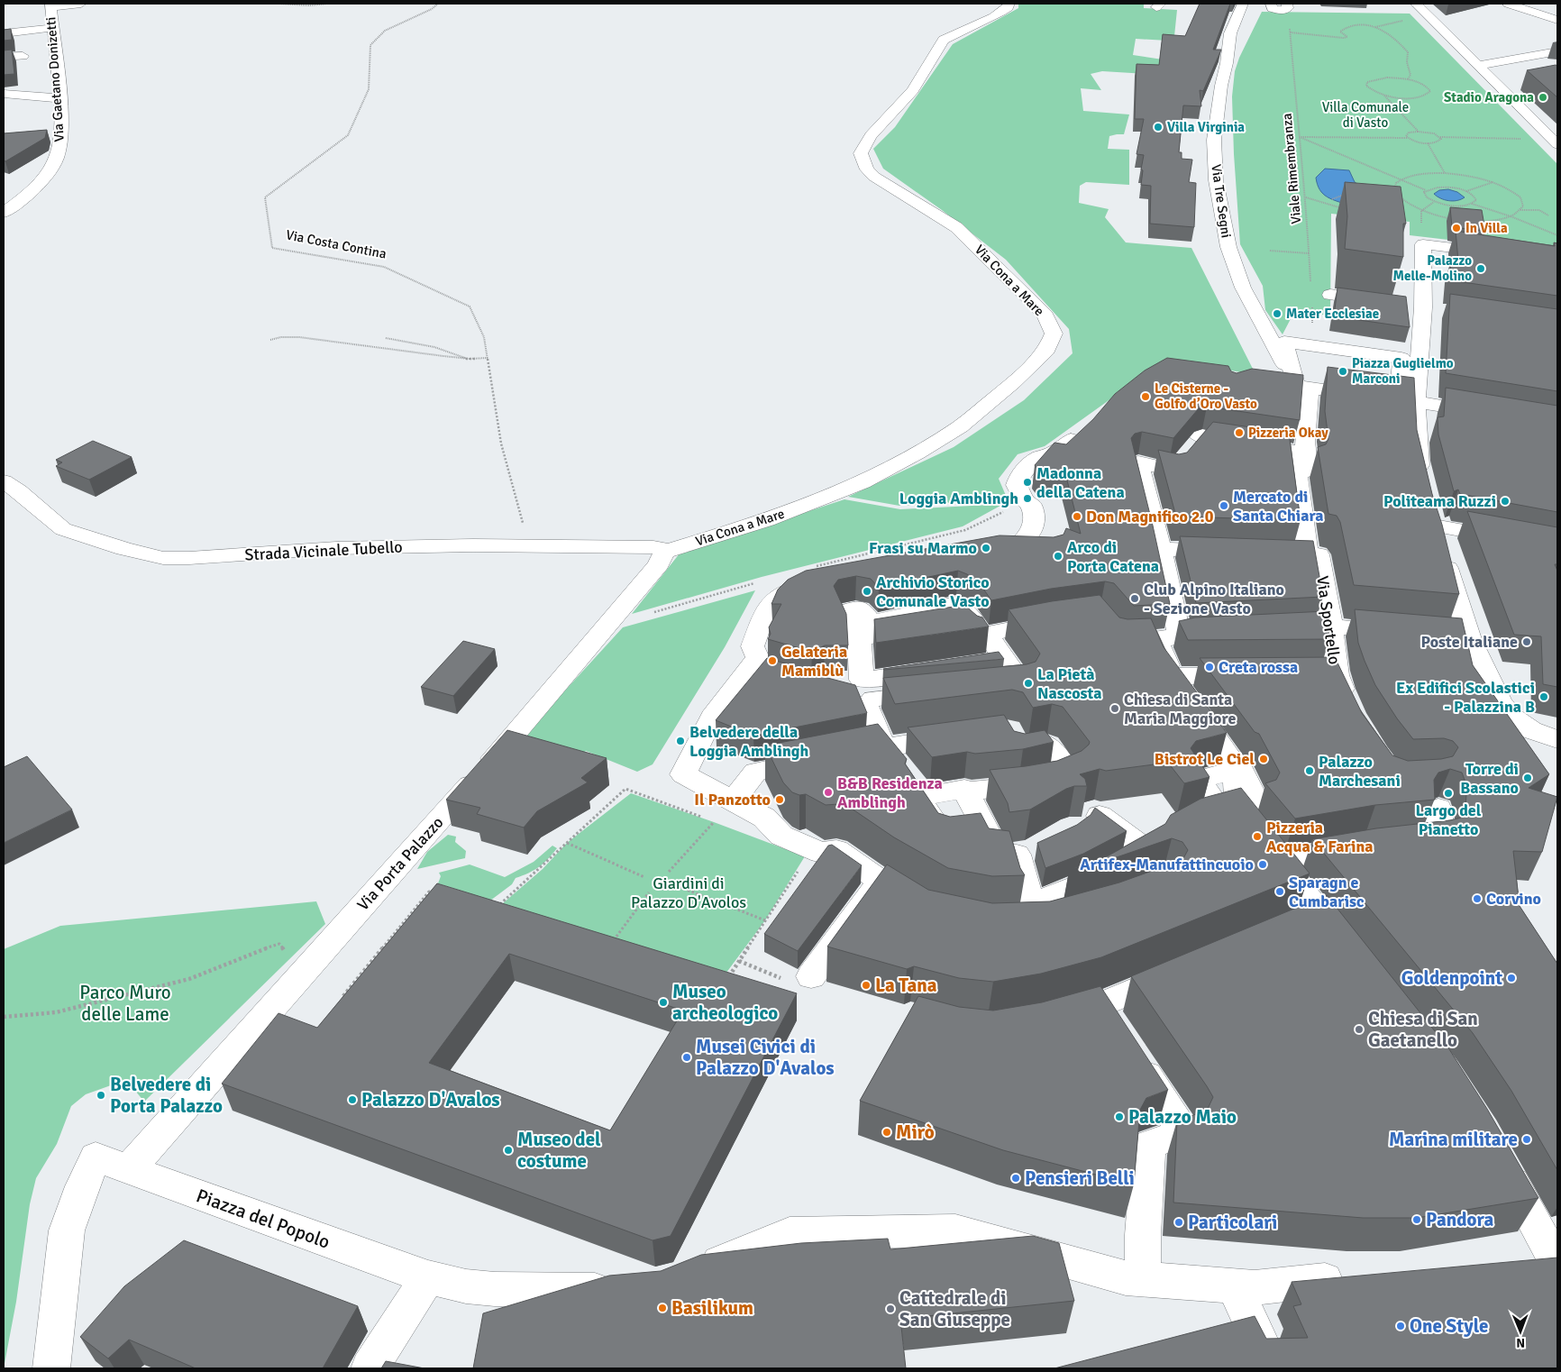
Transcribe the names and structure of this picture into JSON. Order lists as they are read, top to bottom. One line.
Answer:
{"streets":{"street":["Via Gaetano Donizetti","Via Tre Segni","Via Cona a Mare","Strada Vicinale Tubello","Via Sportello","Via Porta Palazzo","Piazza del Popolo"],"path":["Viale Rimembranza","Via Costa Contina"]},"crossings":[["Via Costa Contina","Strada Vicinale Tubello"],["Via Cona a Mare","Strada Vicinale Tubello"],["Via Cona a Mare","Via Porta Palazzo"],["Strada Vicinale Tubello","Via Porta Palazzo"],["Via Porta Palazzo","Piazza del Popolo"]],"parks":["Villa Comunale di Vasto","Giardini di Palazzo D'Avolos","Parco Muro delle Lame"],"places":["Stadio Aragona","Villa Virginia","In Villa","Palazzo Melle-Molino","Mater Ecclesiae","Piazza Guglielmo Marconi","Le Cisterne - Golfo d’Oro Vasto","Pizzeria Okay","Madonna della Catena","Loggia Amblingh","Politeama Ruzzi","Mercato di Santa Chiara","Don Magnifico 2.0","Frasi su Marmo","Arco di Porta Catena","Archivio Storico Comunale Vasto","Club Alpino Italiano - Sezione Vasto","Poste Italiane","Gelateria Mamiblù","Creta rossa","La Pietà Nascosta","Ex Edifici Scolastici - Palazzina B","Chiesa di Santa Maria Maggiore","Belvedere della Loggia Amblingh","Bistrot Le Ciel","Palazzo Marchesani","Torre di Bassano","B&B Residenza Amblingh","Largo del Pianetto","Il Panzotto","Pizzeria Acqua & Farina","Artifex-Manufattincuoio","Sparagn e Cumbarisc","Corvino","Goldenpoint","La Tana","Museo archeologico","Chiesa di San Gaetanello","Musei Civici di Palazzo D'Avalos","Belvedere di Porta Palazzo","Palazzo D'Avalos","Palazzo Maio","Mirò","Marina militare","Museo del costume","Pensieri Belli","Pandora","Particolari","Basilikum","Cattedrale di San Giuseppe","One Style"],"north":"bottom"}
